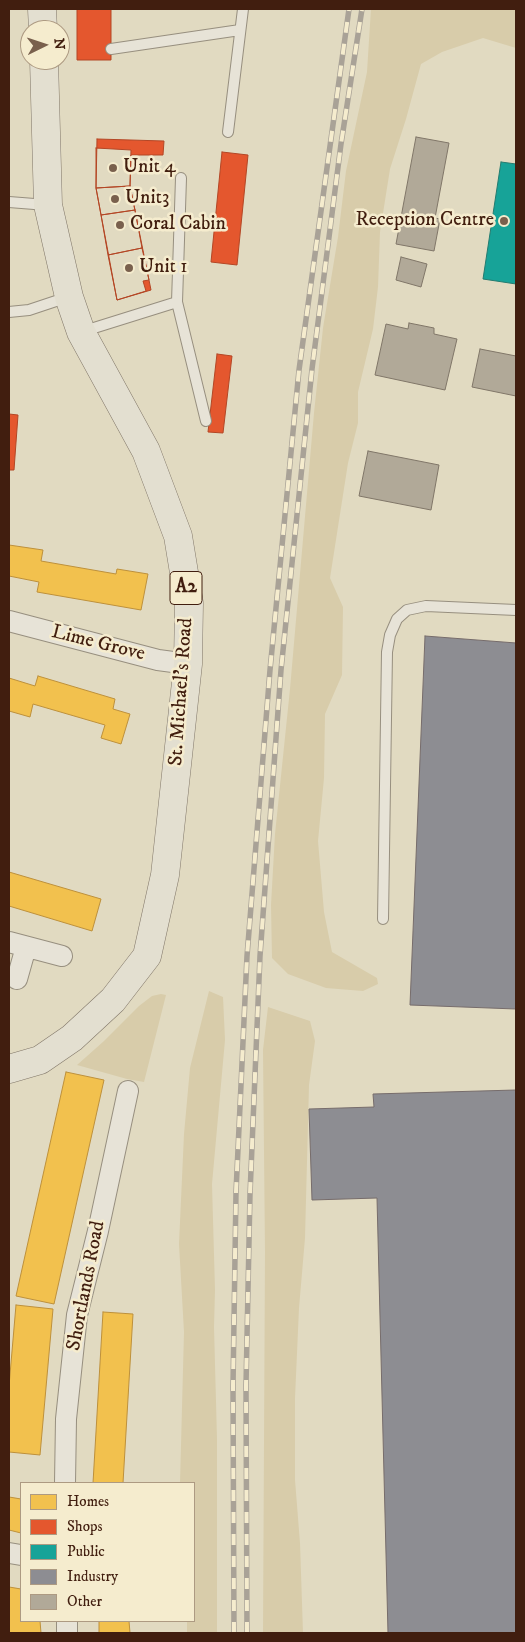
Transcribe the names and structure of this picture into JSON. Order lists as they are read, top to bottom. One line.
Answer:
{"streets":{"main road":["A2","St. Michael's Road"],"street":["Lime Grove","Shortlands Road"]},"crossings":[["Lime Grove","St. Michael's Road"]],"places":["Unit 4","Unit3","Reception Centre","Coral Cabin","Unit 1"],"legend":["Homes","Shops","Public","Industry","Other"],"north":"right"}
